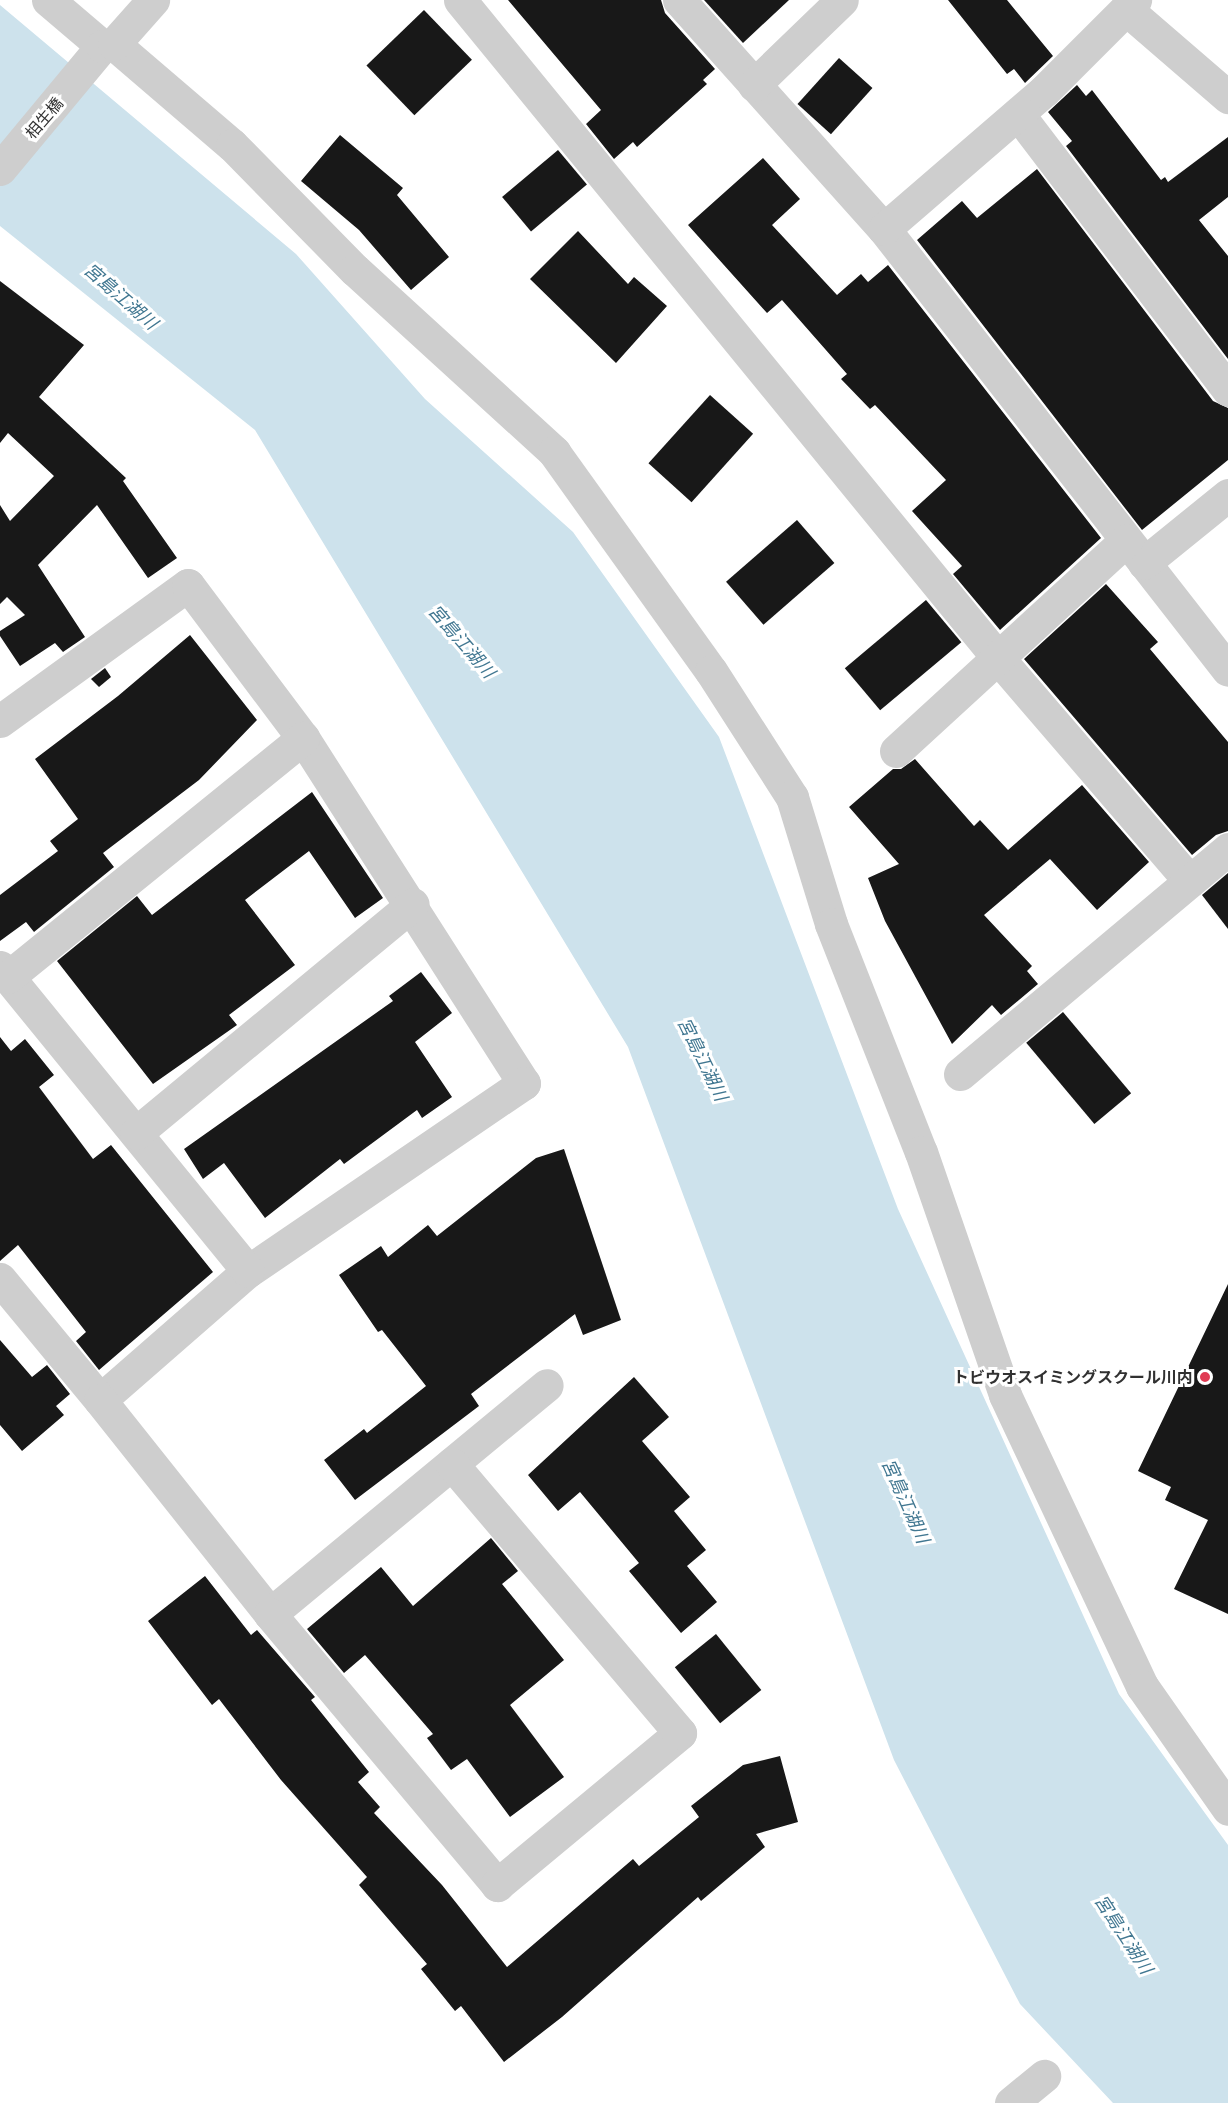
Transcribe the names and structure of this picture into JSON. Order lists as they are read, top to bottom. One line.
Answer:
{"streets":{"street":["相生橋"]},"water":["宮島江湖川"],"places":["トビウオスイミングスクール川内"]}
